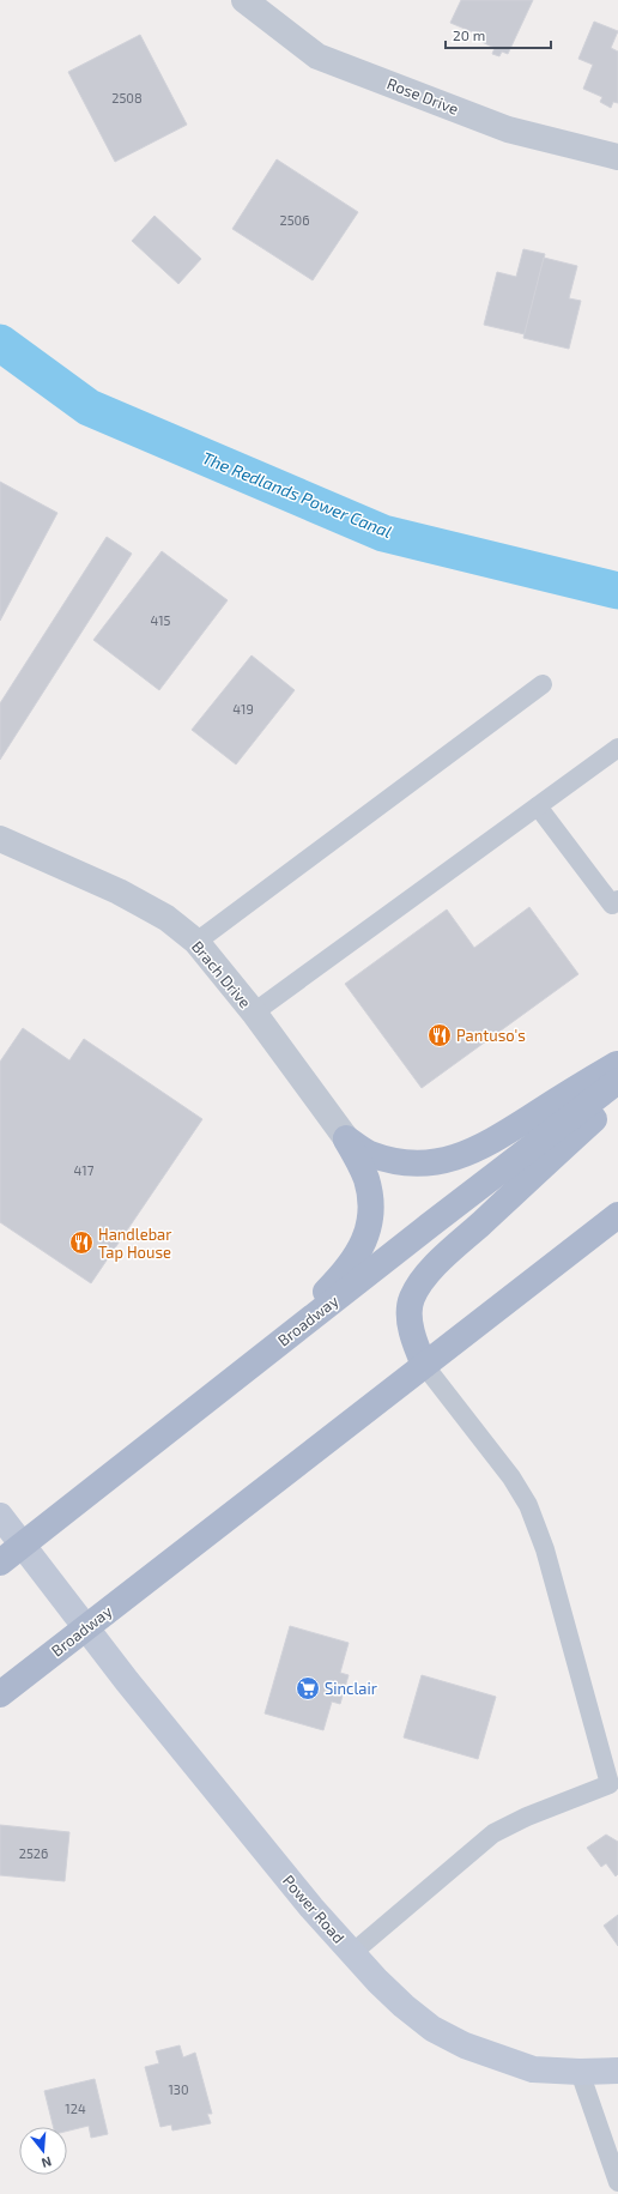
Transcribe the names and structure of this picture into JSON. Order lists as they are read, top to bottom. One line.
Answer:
{"streets":{"main road":["Broadway"],"street":["Rose Drive","Brach Drive","Power Road"]},"crossings":[["Broadway","Power Road"]],"water":["The Redlands Power Canal"],"places":{"restaurant":["Pantuso's","Handlebar Tap House"],"supermarket":["Sinclair"]},"house_numbers":["2508","2506","415","419","417","2526","130","124"],"scale_bar":"20 m","north":"bottom"}
